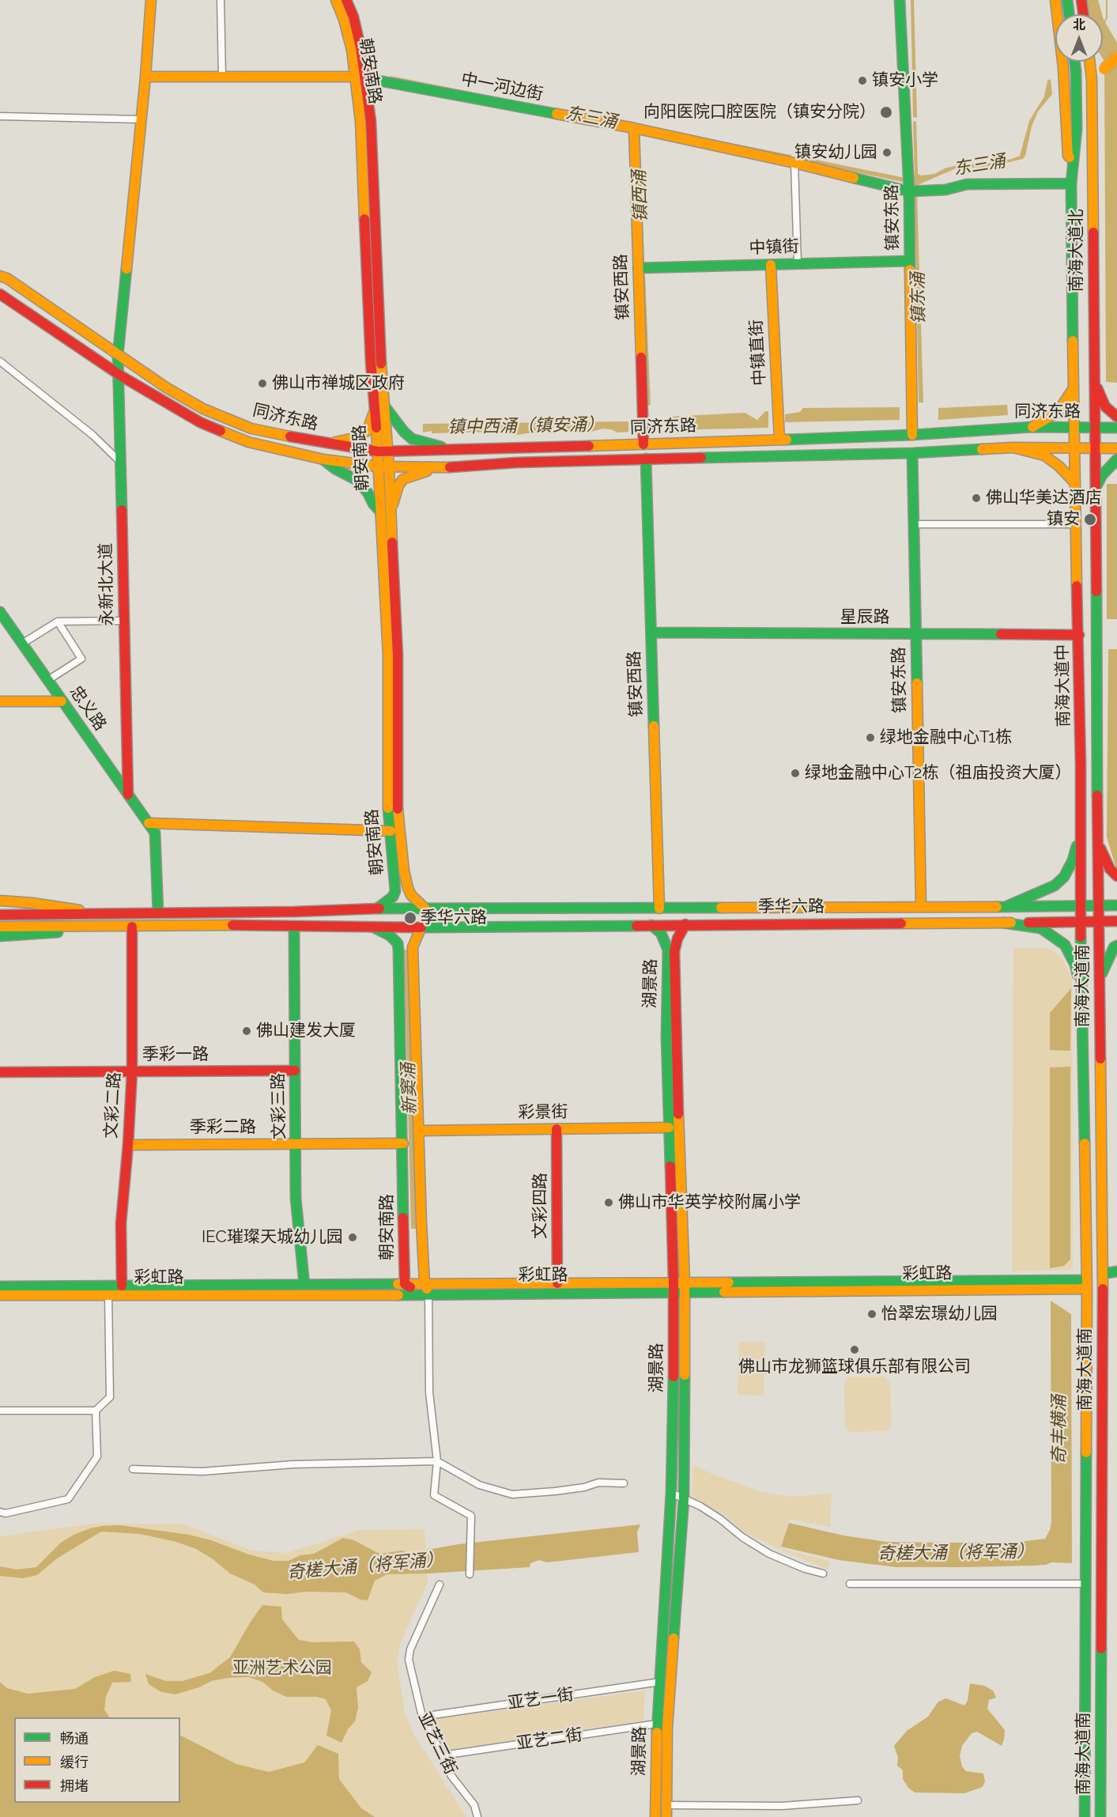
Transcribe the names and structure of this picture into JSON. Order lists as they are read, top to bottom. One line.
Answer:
{"streets":{"main road":["朝安南路","中一河边街","镇安东路","中镇街","南海大道北","镇安西路","中镇直街","同济东路","永新北大道","星辰路","南海大道中","忠义路","季华六路","湖景路","南海大道南","季彩一路","文彩二路","文彩三路","彩景街","季彩二路","文彩四路","彩虹路"],"street":["亚艺一街","亚艺二街","亚艺三街"]},"crossings":[["朝安南路","中一河边街"],["朝安南路","同济东路"],["朝安南路","季华六路"],["朝安南路","彩景街"],["朝安南路","季彩二路"],["朝安南路","彩虹路"],["中一河边街","镇安东路"],["中一河边街","南海大道北"],["中一河边街","镇安西路"],["中一河边街","永新北大道"],["镇安东路","中镇街"],["镇安东路","同济东路"],["镇安东路","星辰路"],["镇安东路","季华六路"],["中镇街","镇安西路"],["中镇街","中镇直街"],["南海大道北","同济东路"],["南海大道北","南海大道中"],["镇安西路","同济东路"],["镇安西路","星辰路"],["镇安西路","季华六路"],["中镇直街","同济东路"],["同济东路","永新北大道"],["同济东路","南海大道中"],["永新北大道","忠义路"],["星辰路","南海大道中"],["南海大道中","季华六路"],["南海大道中","南海大道南"],["忠义路","季华六路"],["季华六路","湖景路"],["季华六路","南海大道南"],["季华六路","文彩二路"],["季华六路","文彩三路"],["湖景路","彩景街"],["湖景路","彩虹路"],["湖景路","亚艺一街"],["湖景路","亚艺二街"],["南海大道南","彩虹路"],["季彩一路","文彩二路"],["季彩一路","文彩三路"],["文彩二路","季彩二路"],["文彩二路","彩虹路"],["文彩三路","季彩二路"],["文彩三路","彩虹路"],["彩景街","文彩四路"],["文彩四路","彩虹路"],["亚艺一街","亚艺三街"],["亚艺二街","亚艺三街"]],"water":["东三涌","镇西涌","镇东涌","镇中西涌（镇安涌）","新窦涌","奇丰横涌","奇槎大涌（将军涌）"],"parks":["亚洲艺术公园"],"places":["镇安小学","向阳医院口腔医院（镇安分院）","镇安幼儿园","佛山市禅城区政府","佛山华美达酒店","镇安","绿地金融中心T1栋","绿地金融中心T2栋（祖庙投资大厦）","季华六路","佛山建发大厦","佛山市华英学校附属小学","IEC璀璨天城幼儿园","怡翠宏璟幼儿园","佛山市龙狮篮球俱乐部有限公司"],"legend":["畅通","缓行","拥堵"],"north":"top"}
